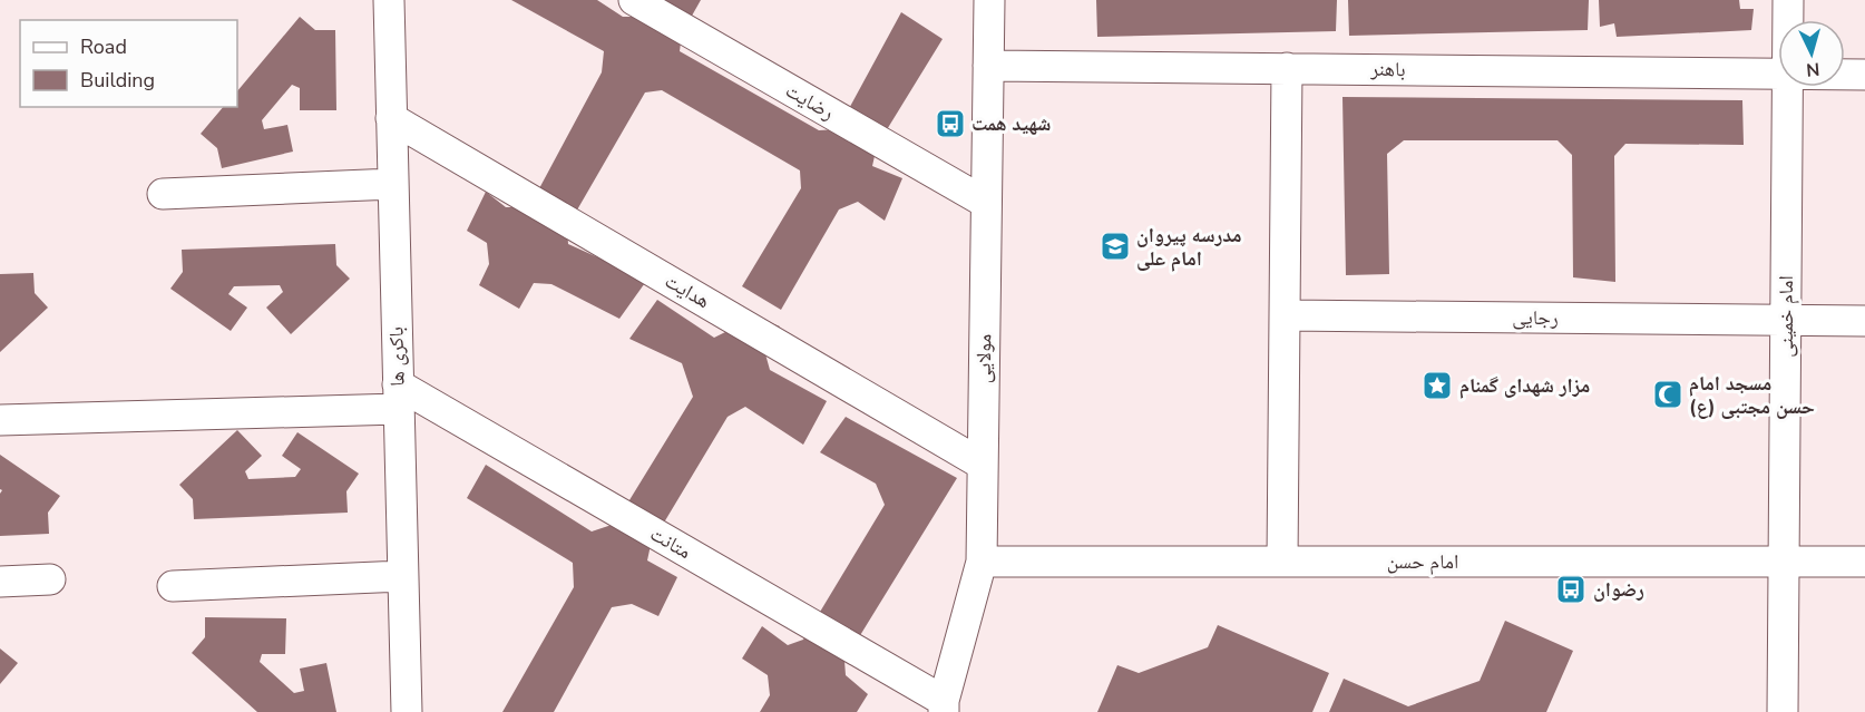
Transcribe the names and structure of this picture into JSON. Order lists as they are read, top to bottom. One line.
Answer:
{"streets":{"street":["باهنر","رضایت","هدایت","امام خمینی","رجایی","باکری ها","مولايی","متانت","امام حسن"]},"crossings":[["باهنر","مولايی"],["رضایت","مولايی"],["هدایت","باکری ها"],["هدایت","مولايی"],["امام خمینی","رجایی"],["امام خمینی","امام حسن"],["باکری ها","متانت"],["مولايی","متانت"],["مولايی","امام حسن"]],"places":{"bus stop":["شهید همت","رضوان"],"school or university":["مدرسه پیروان امام علی"],"place":["مزار شهدای گمنام"],"mosque":["مسجد امام حسن مجتبی (ع)"]},"legend":["Road","Building"],"north":"bottom"}
